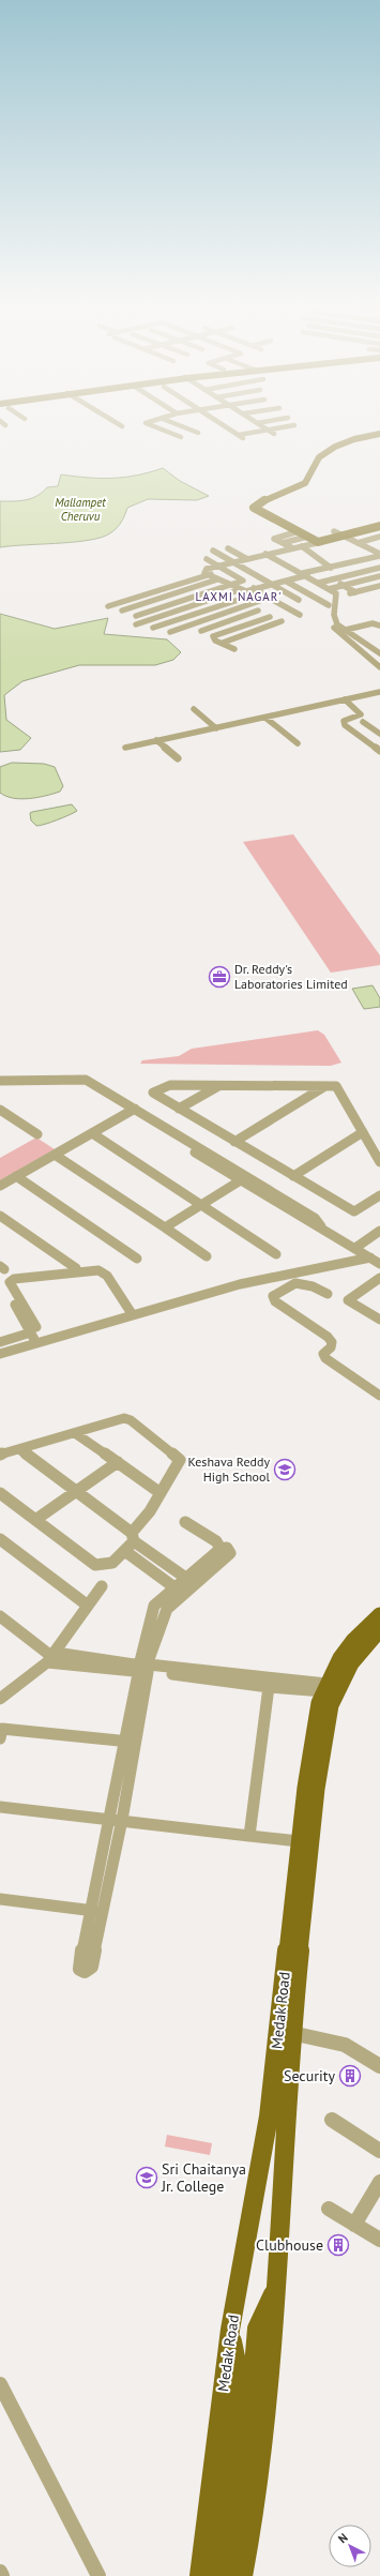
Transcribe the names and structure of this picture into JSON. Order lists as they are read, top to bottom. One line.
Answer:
{"streets":{"main road":["Medak Road"]},"districts":["LAXMI NAGAR'"],"water":["Mallampet Cheruvu"],"places":{"office":["Dr. Reddy's Laboratories Limited"],"school or university":["Keshava Reddy High School","Sri Chaitanya Jr. College"],"building":["Security","Clubhouse"]},"north":"top left"}
